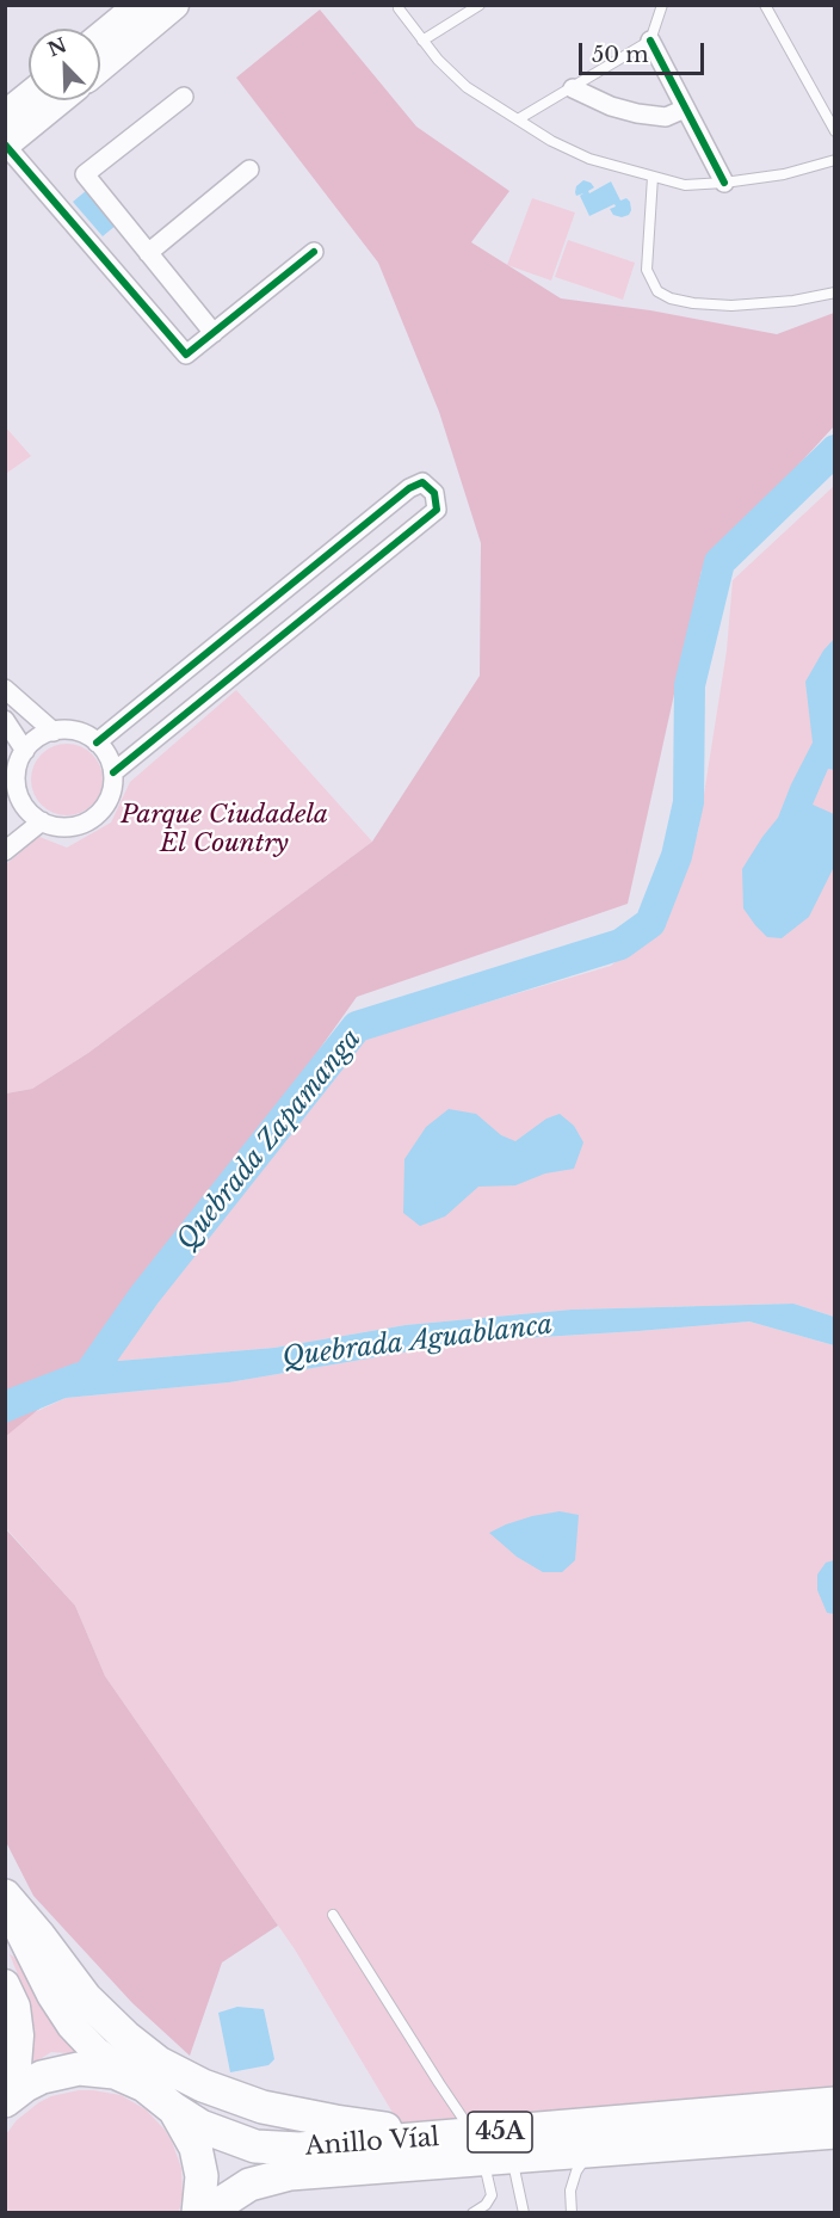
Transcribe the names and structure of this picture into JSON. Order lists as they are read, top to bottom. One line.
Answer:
{"streets":{"highway":["45A","Anillo Víal"]},"water":["Quebrada Zapamanga","Quebrada Aguablanca"],"parks":["Parque Ciudadela El Country"],"scale_bar":"50 m","north":"top left"}
